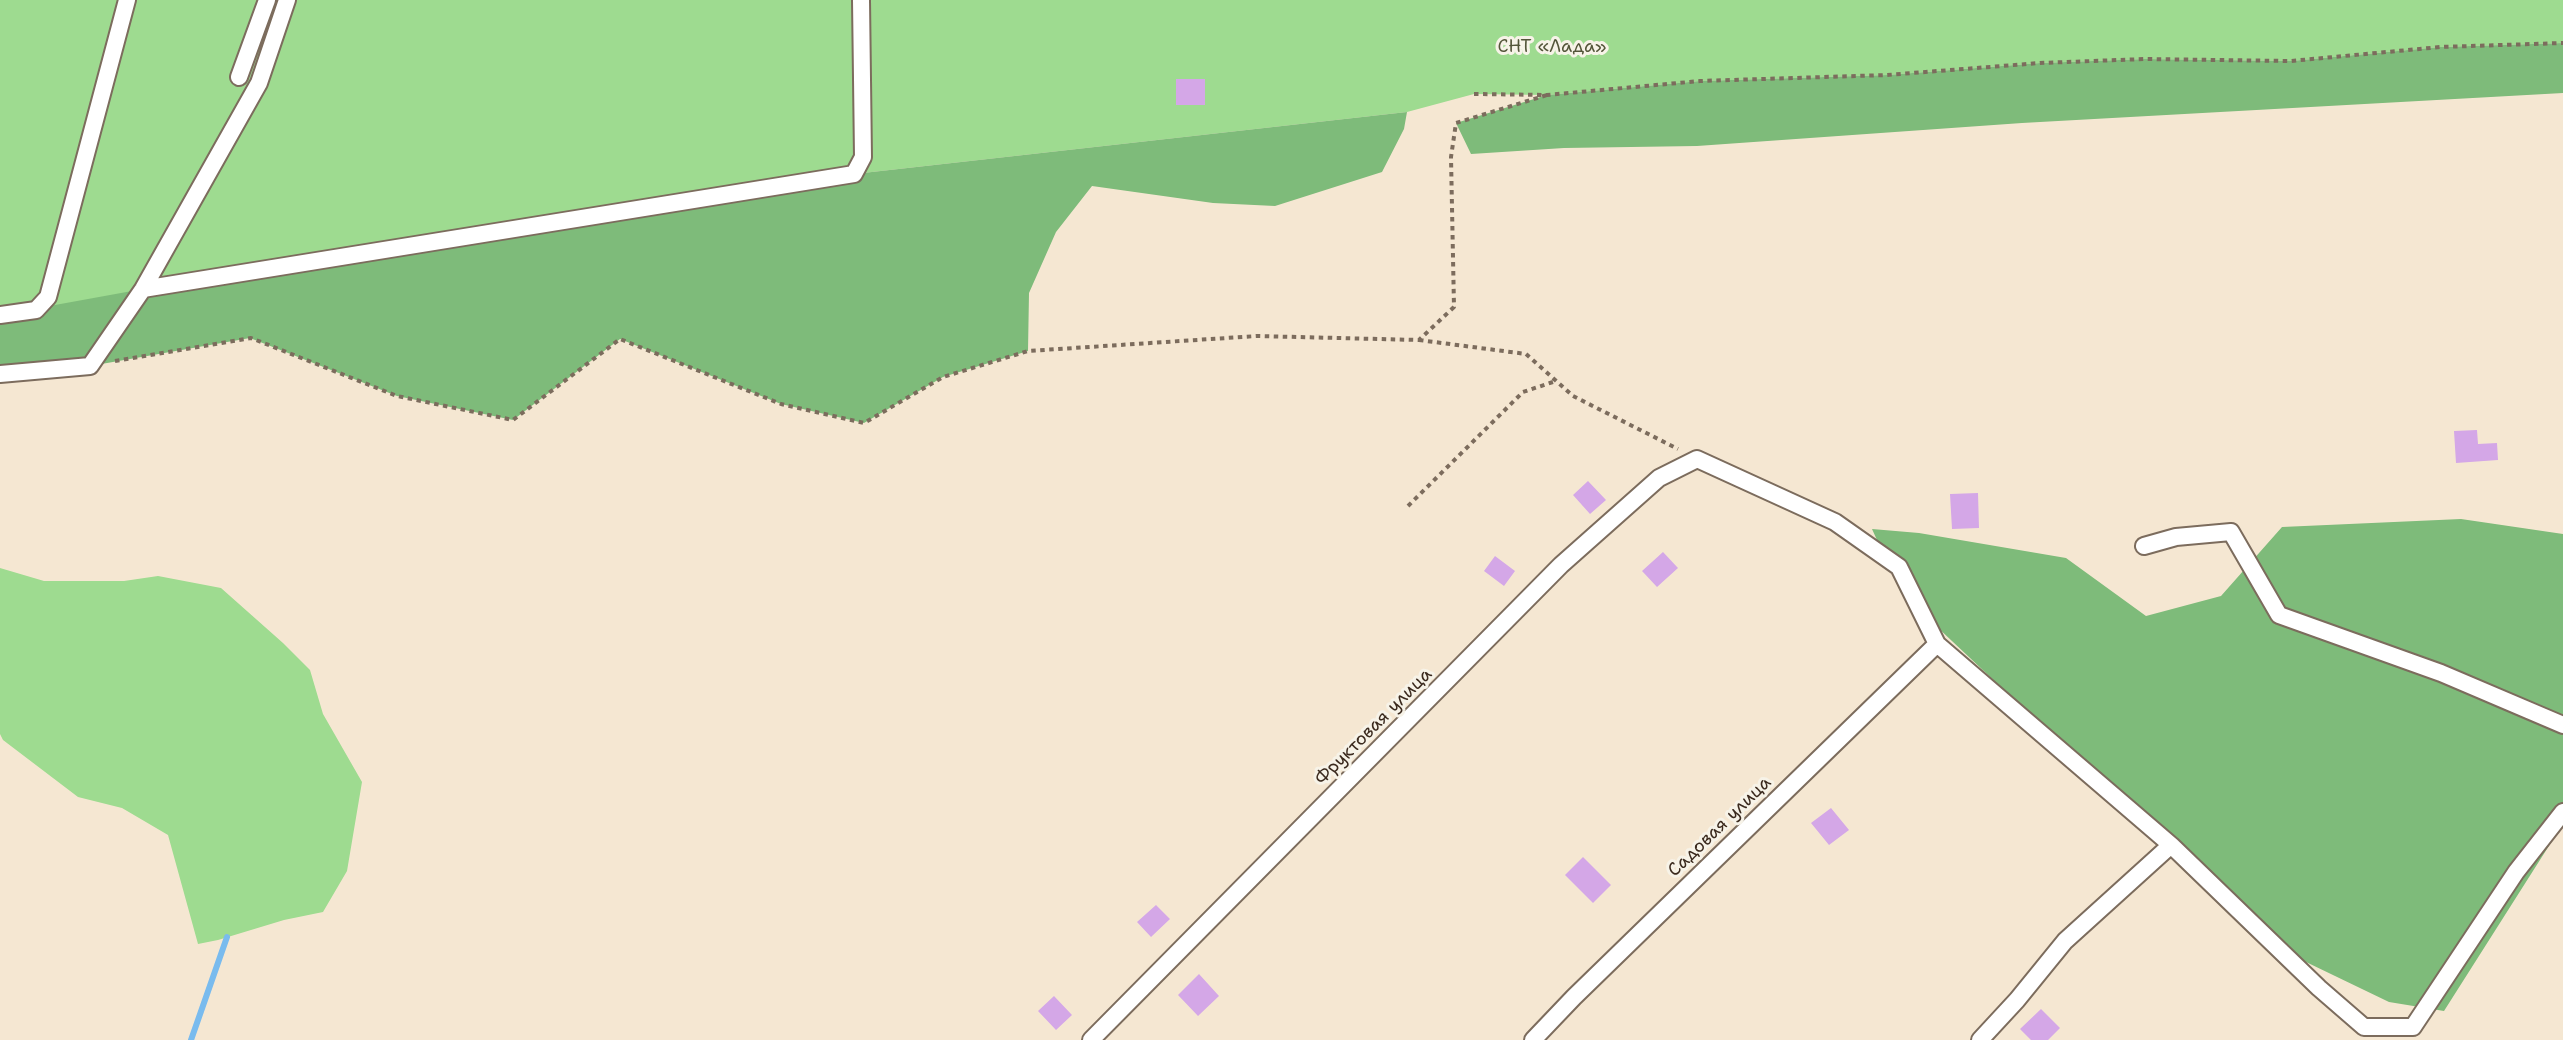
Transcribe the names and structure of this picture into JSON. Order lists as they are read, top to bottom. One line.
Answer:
{"streets":{"street":["Фруктовая улица","Садовая улица"]},"parks":["СНТ «Лада»"]}
